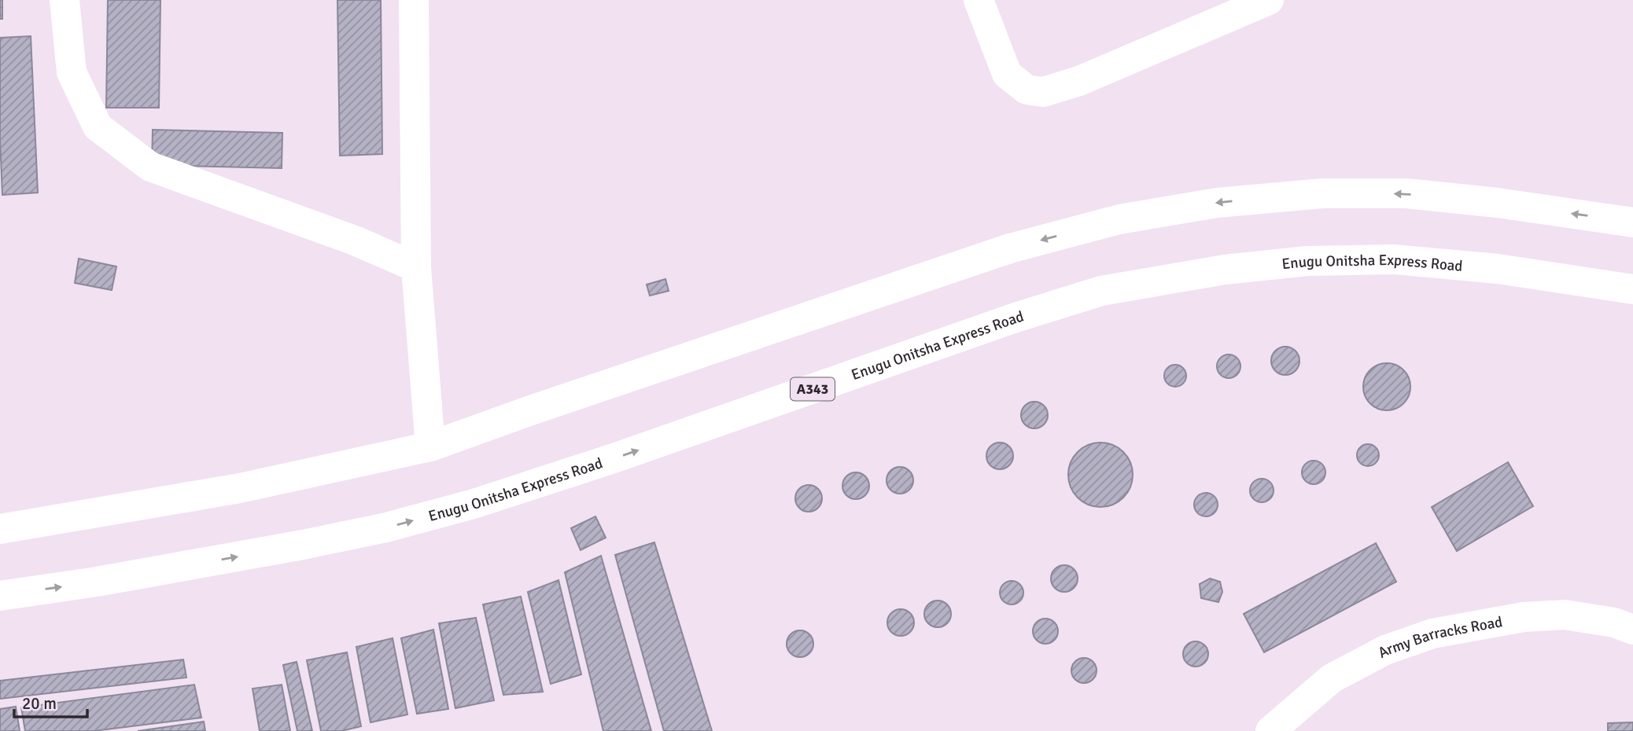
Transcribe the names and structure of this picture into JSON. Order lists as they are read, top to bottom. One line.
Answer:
{"streets":{"main road":["Enugu Onitsha Express Road","A343","Army Barracks Road"]},"scale_bar":"20 m"}
